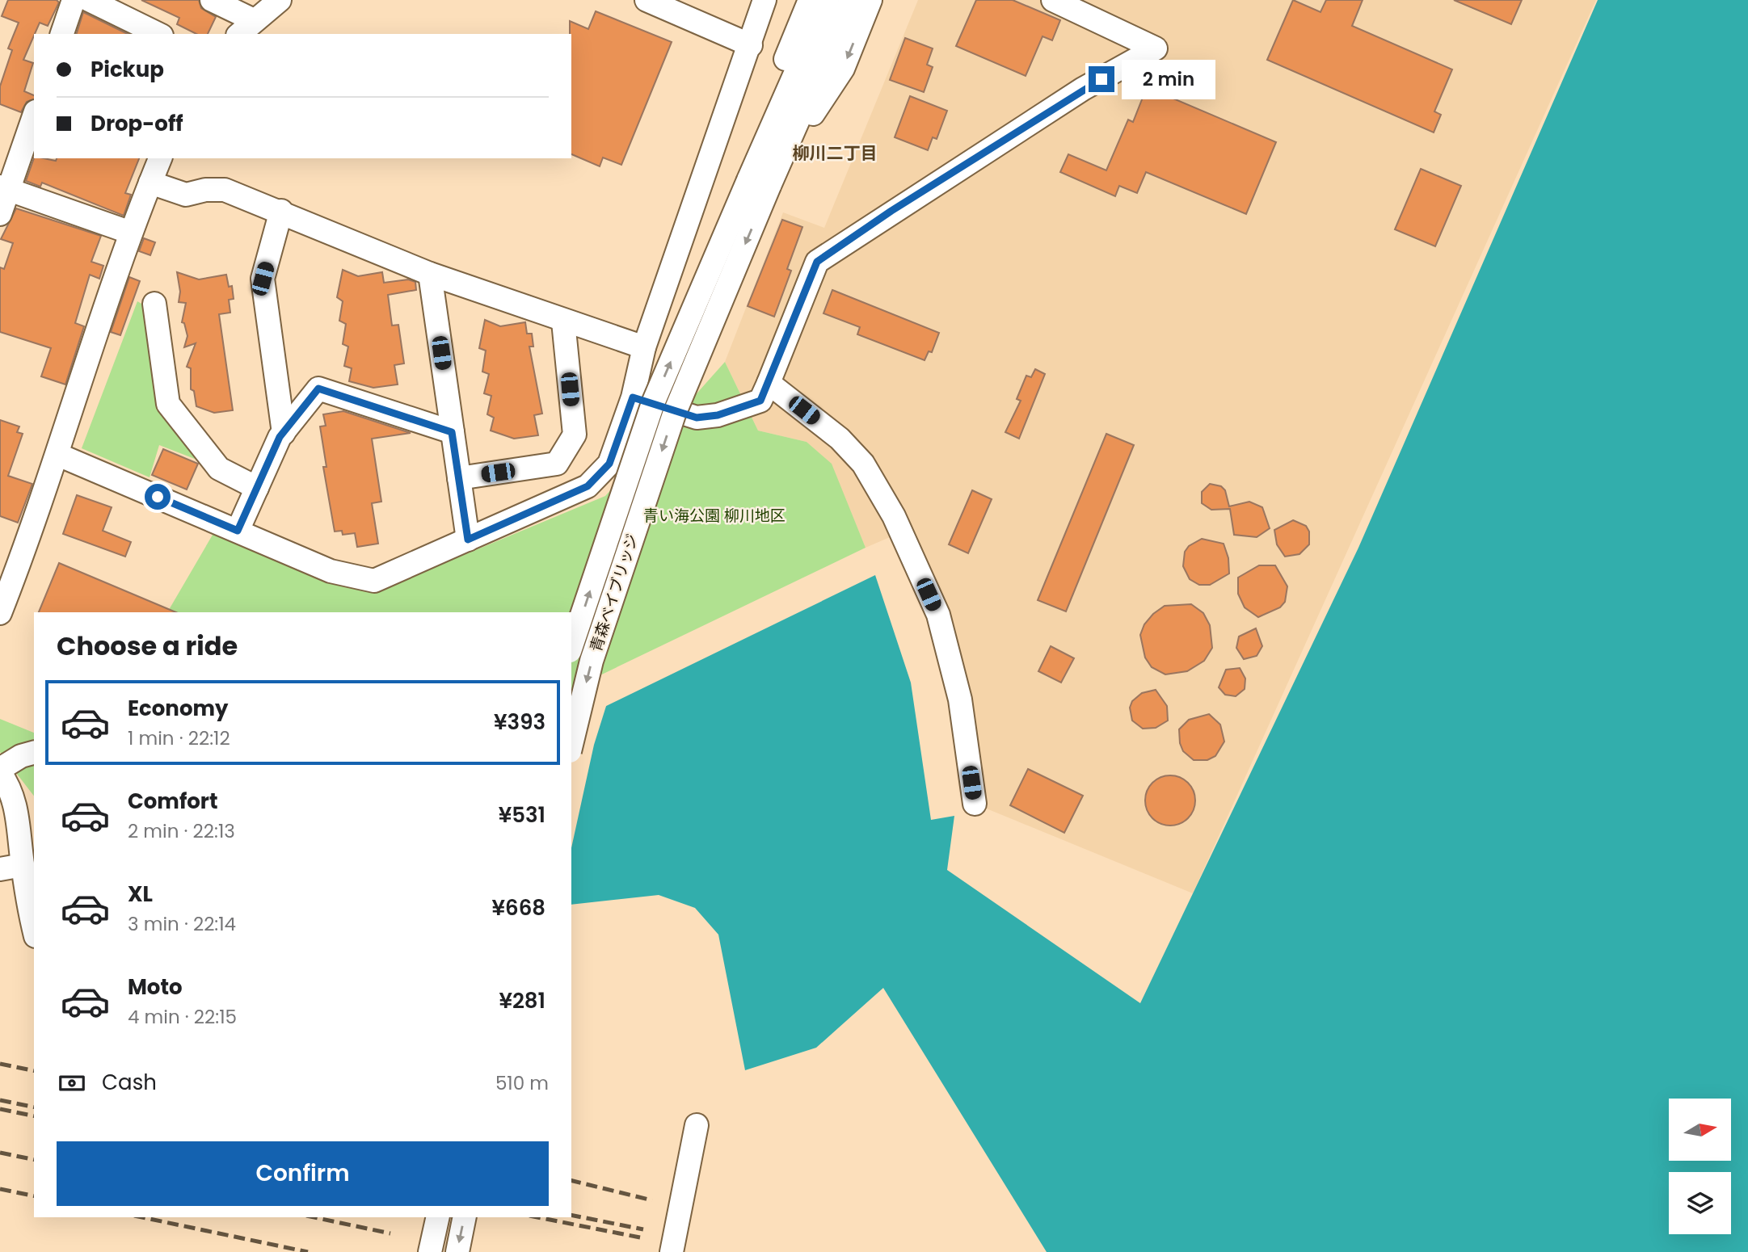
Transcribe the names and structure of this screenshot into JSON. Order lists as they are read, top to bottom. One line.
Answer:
{"streets":{"street":["青森ベイブリッジ"]},"districts":["柳川二丁目"],"parks":["青い海公園 柳川地区"],"north":"right","page":{"banner":["Pickup","Drop-off"],"bubble":"2 min","heading":"Choose a ride","list":[{"name":"Economy","note":"1 min · 22:12","value":"¥393"},{"name":"Comfort","note":"2 min · 22:13","value":"¥531"},{"name":"XL","note":"3 min · 22:14","value":"¥668"},{"name":"Moto","note":"4 min · 22:15","value":"¥281"}],"pay":["Cash","510 m"],"buttons":"Confirm"}}
